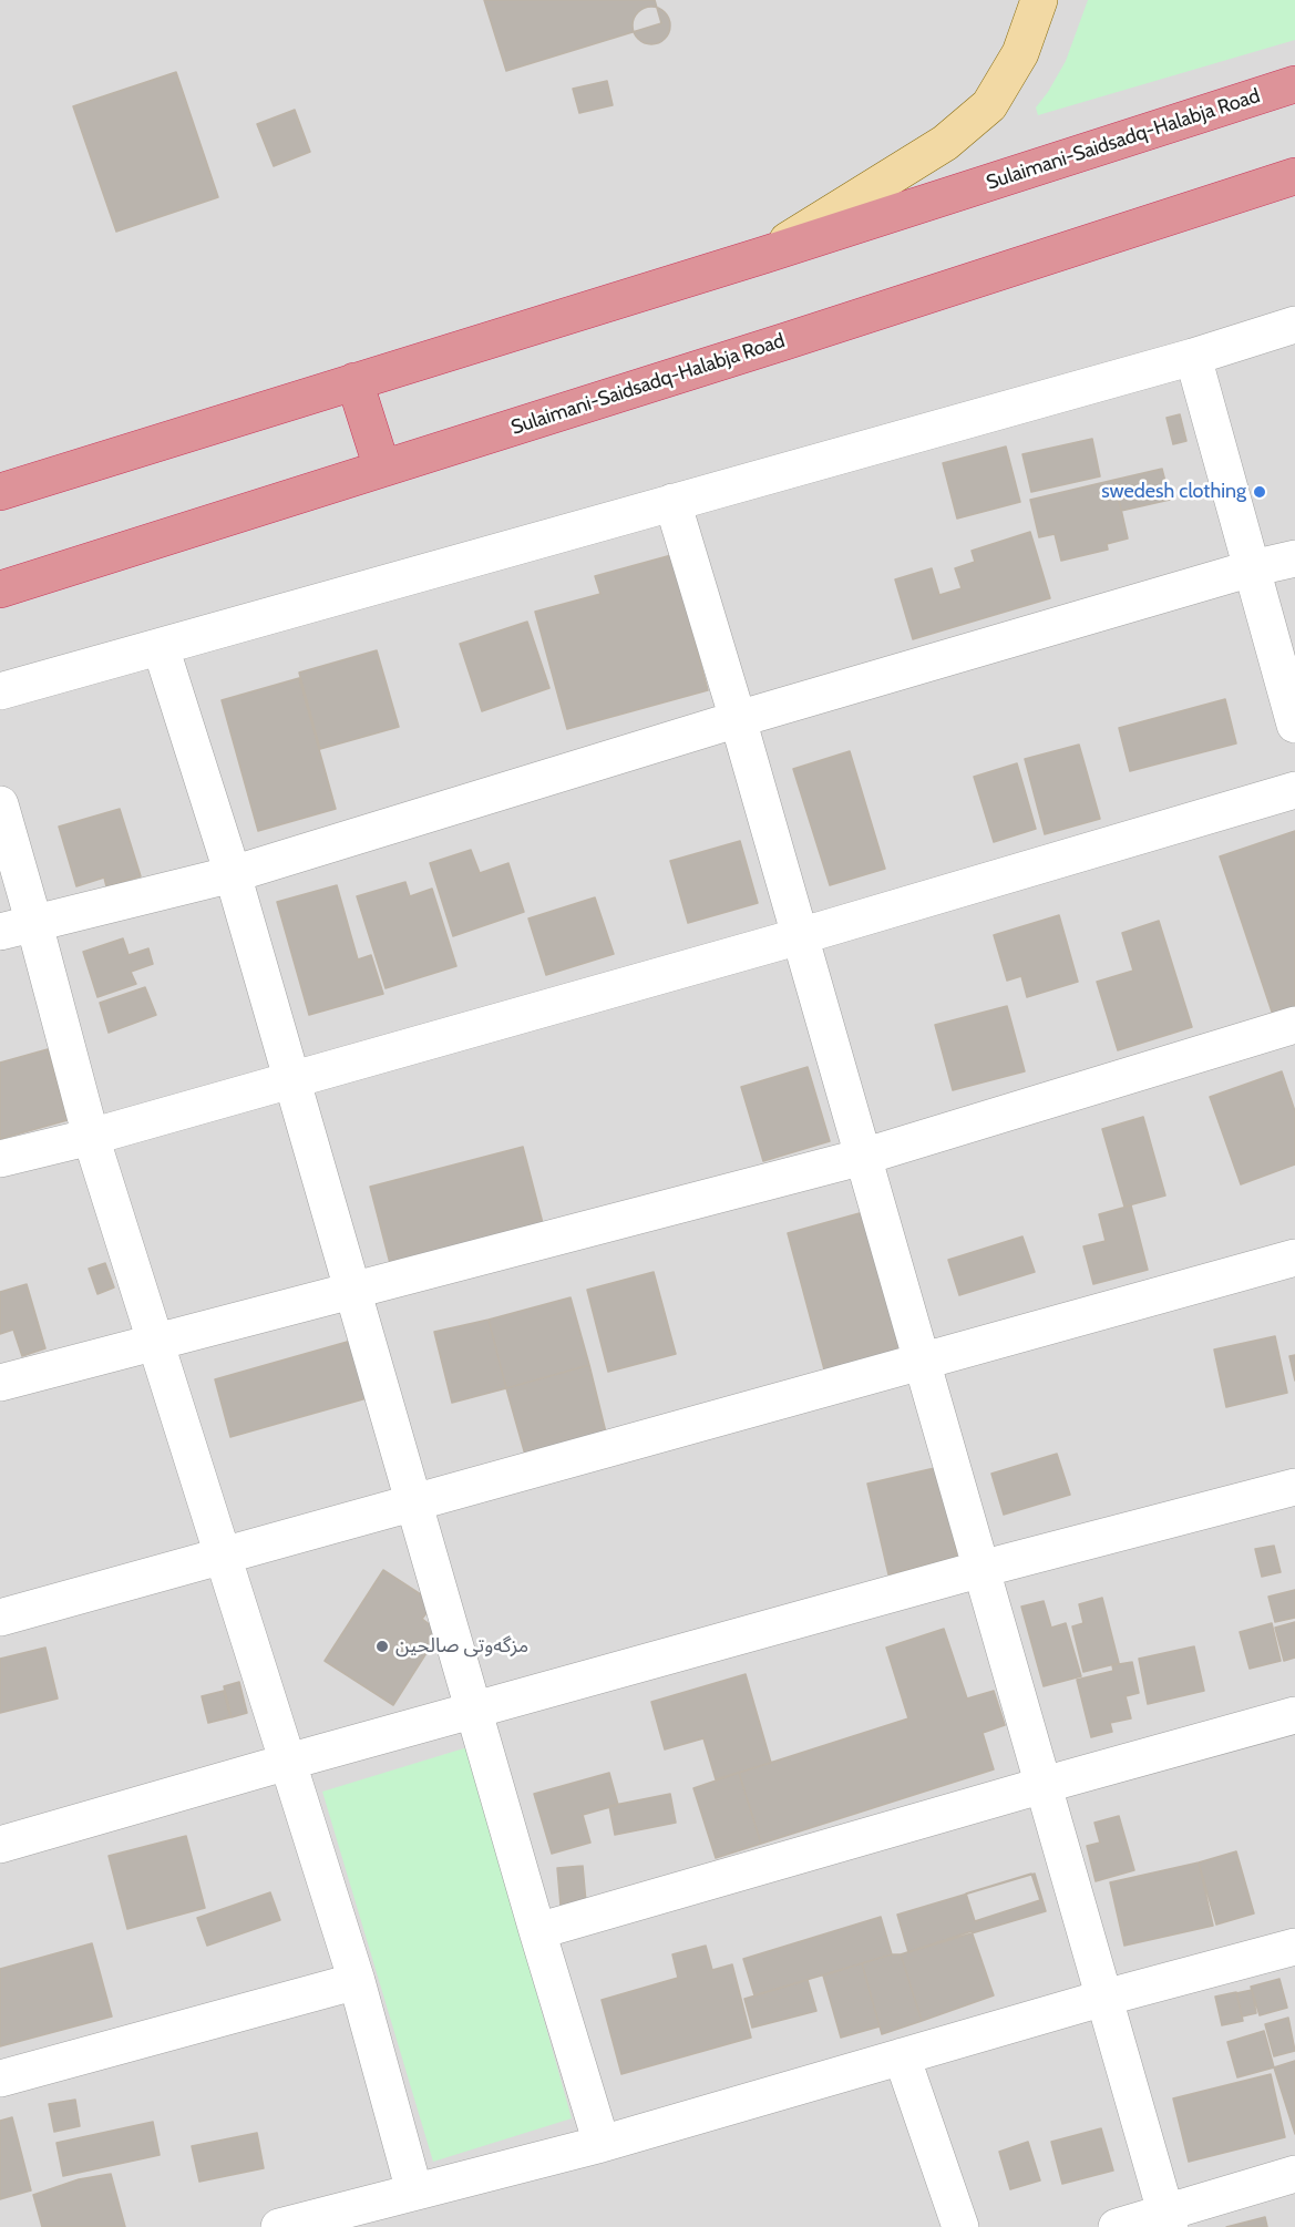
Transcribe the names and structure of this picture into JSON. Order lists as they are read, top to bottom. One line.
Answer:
{"streets":{"highway":["Sulaimani-Saidsadq-Halabja Road"]},"places":["swedesh clothing","مزگەوتی صالحین"]}
